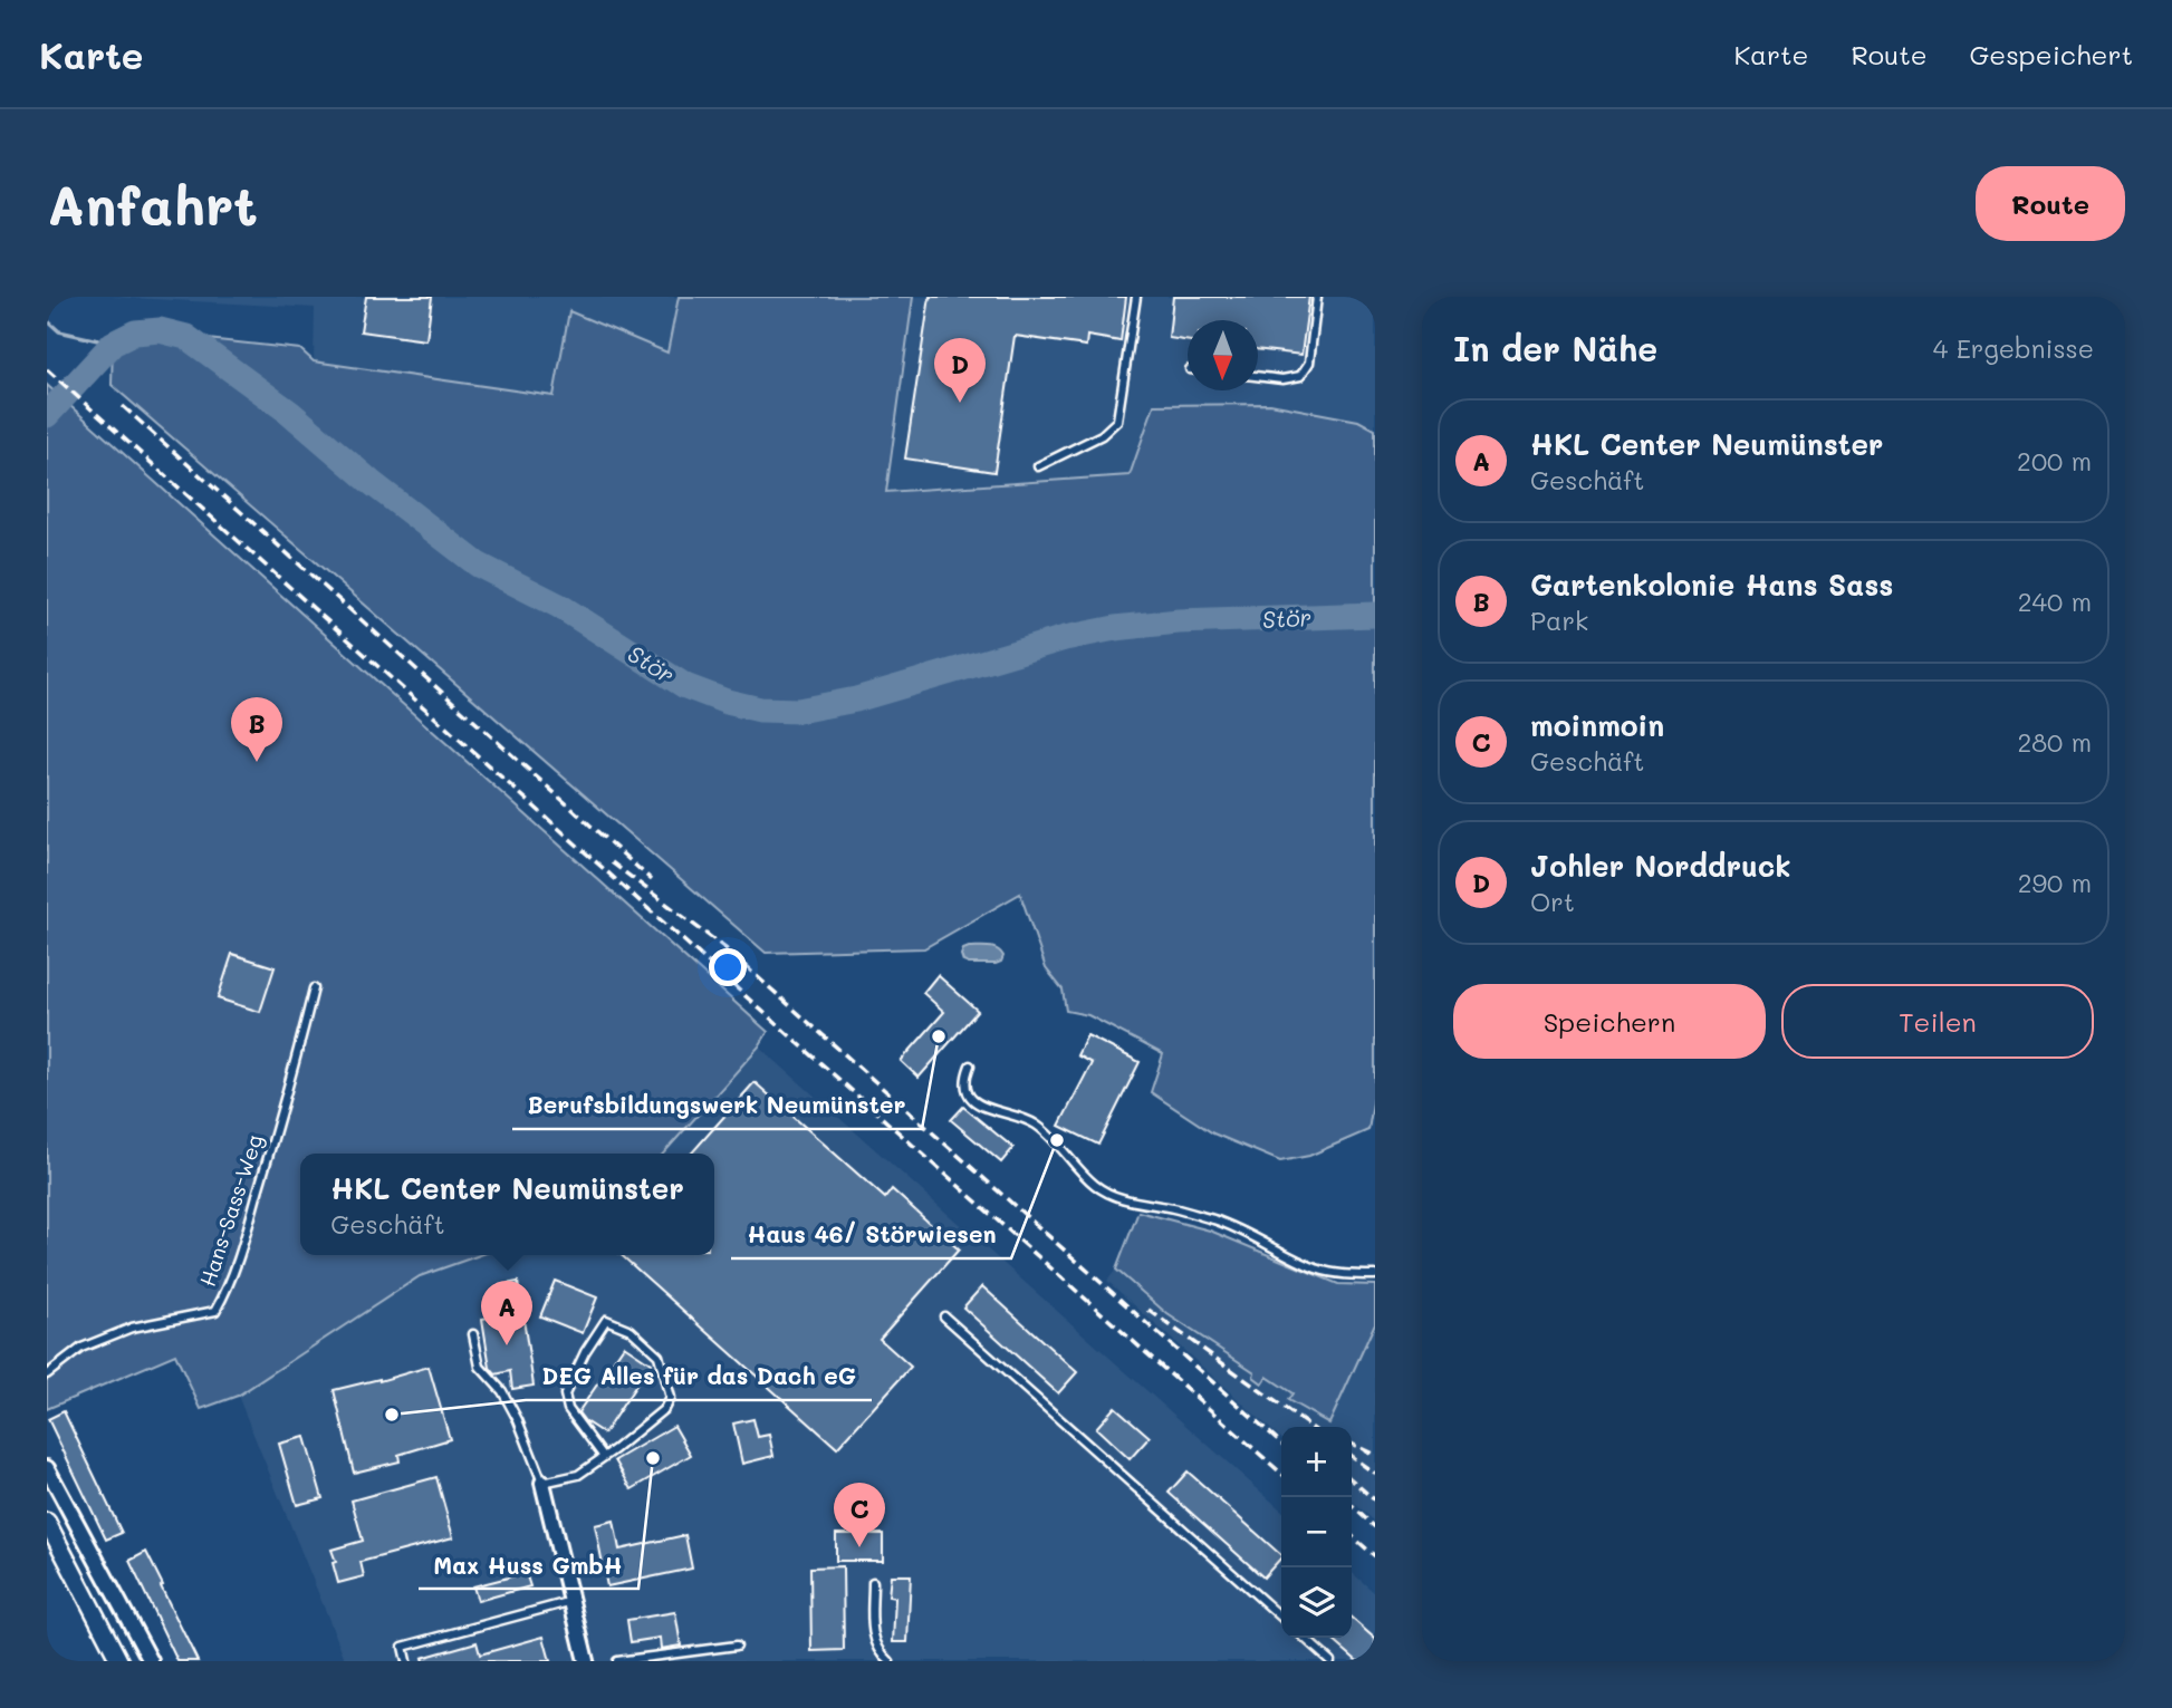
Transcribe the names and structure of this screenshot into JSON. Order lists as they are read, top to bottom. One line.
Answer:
{"streets":{"lane":["Hans-Sass-Weg"]},"water":["Stör"],"places":["Berufsbildungswerk Neumünster","Haus 46/ Störwiesen","DEG Alles für das Dach eG","Max Huss GmbH"],"north":"bottom","page":{"header":"Karte","nav":["Karte","Route","Gespeichert"],"buttons":["Route",["Speichern","Teilen"]],"title":"Anfahrt","heading":["In der Nähe","4 Ergebnisse"],"pins":["D","B","A","C"],"list":[{"mark":"A","name":"HKL Center Neumünster","note":"Geschäft","value":"200 m"},{"mark":"B","name":"Gartenkolonie Hans Sass","note":"Park","value":"240 m"},{"mark":"C","name":"moinmoin","note":"Geschäft","value":"280 m"},{"mark":"D","name":"Johler Norddruck","note":"Ort","value":"290 m"}],"popup":["HKL Center Neumünster","Geschäft"],"map_buttons":["+","−"]}}
